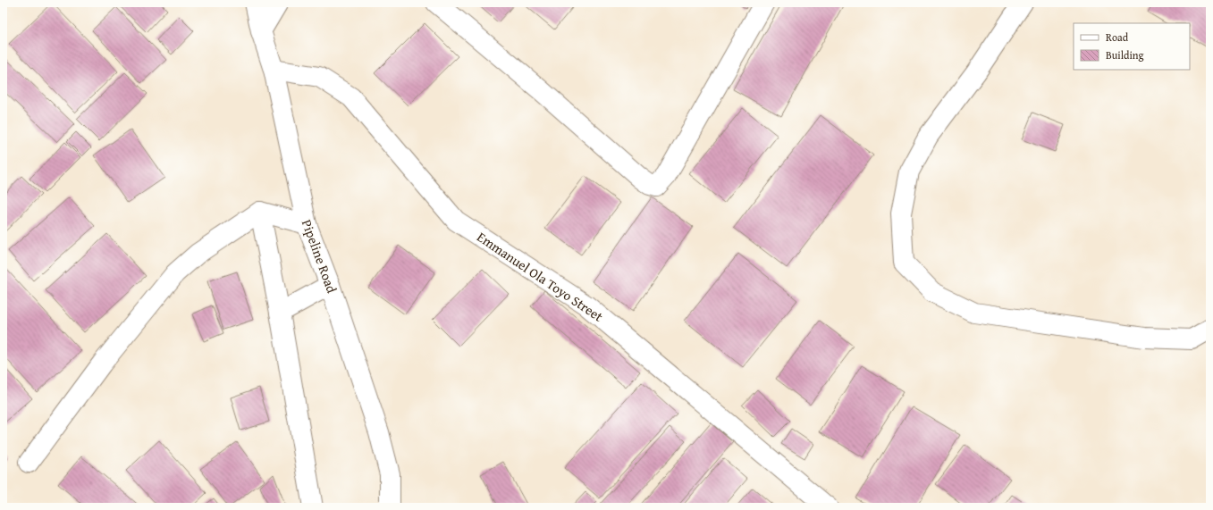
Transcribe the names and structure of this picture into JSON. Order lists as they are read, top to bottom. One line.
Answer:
{"streets":{"street":["Pipeline Road","Emmanuel Ola Toyo Street"]},"crossings":[["Pipeline Road","Emmanuel Ola Toyo Street"]],"legend":["Road","Building"]}
